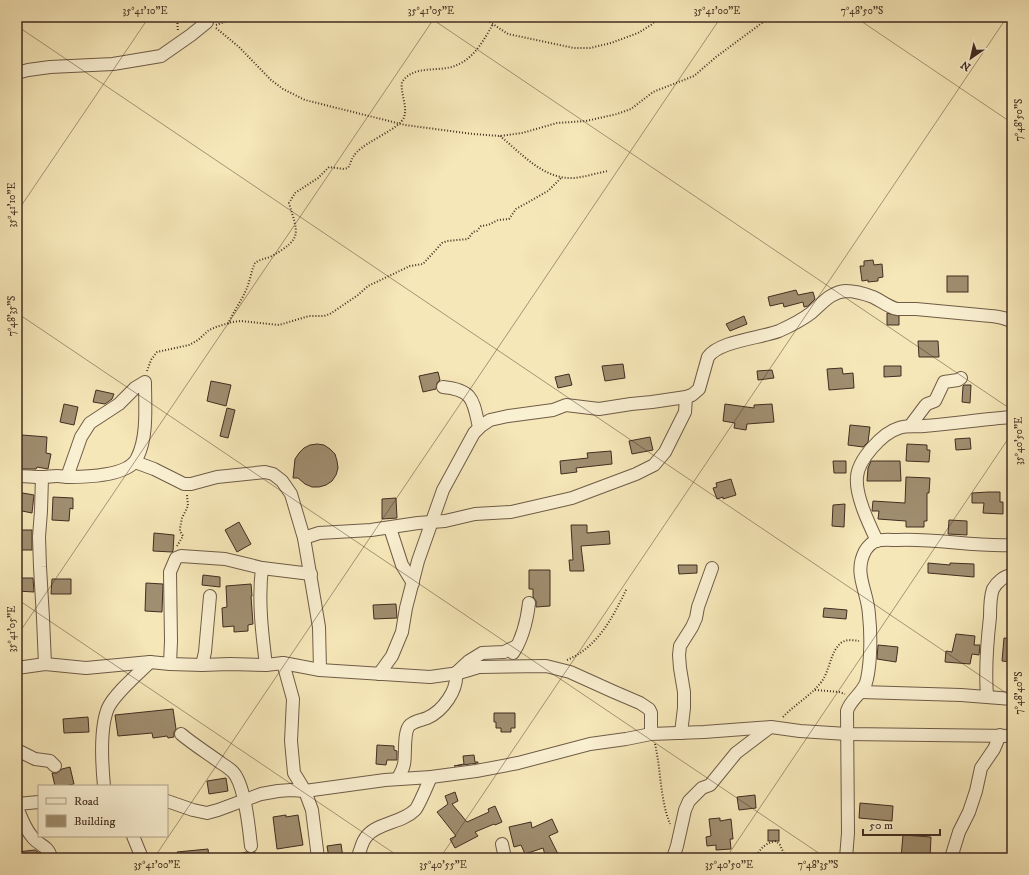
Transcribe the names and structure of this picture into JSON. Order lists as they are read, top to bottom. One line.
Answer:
{"legend":["Road","Building"],"scale_bar":"50 m","north":"bottom left","coordinates":["35°41'10\"E","35°41'05\"E","35°41'00\"E","7°48'50\"S","7°48'35\"S","35°40'50\"E","7°48'40\"S","35°40'55\"E"]}
